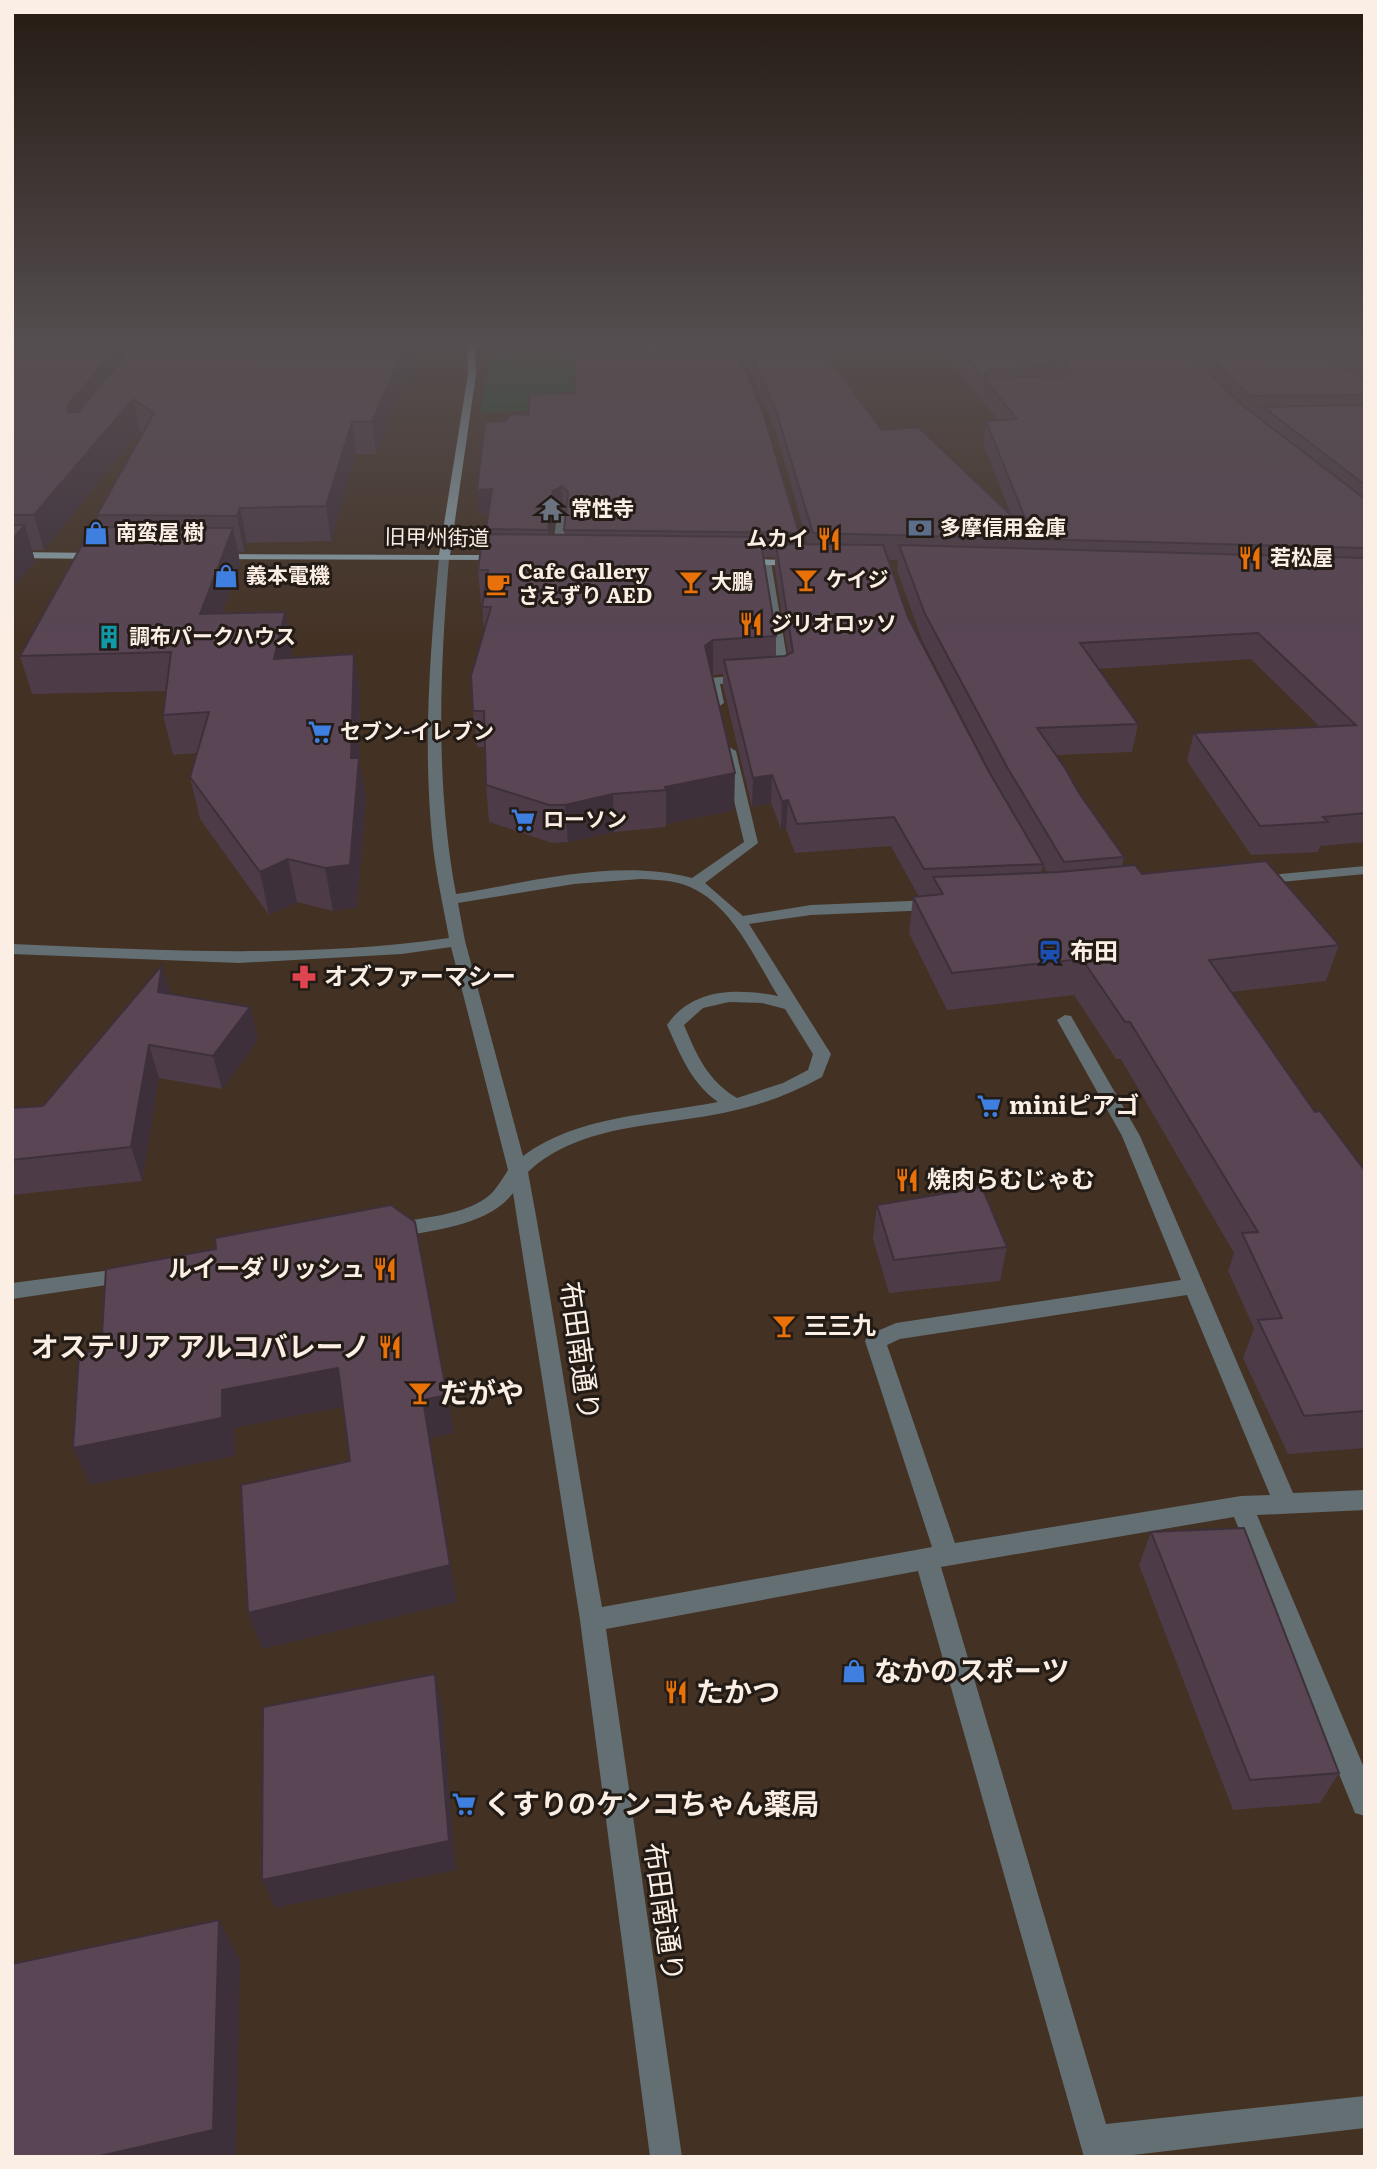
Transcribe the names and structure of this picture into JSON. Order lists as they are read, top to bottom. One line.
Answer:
{"streets":{"main road":["旧甲州街道"],"street":["布田南通り"]},"crossings":[["旧甲州街道","布田南通り"]],"places":{"temple":["常性寺"],"bank":["多摩信用金庫"],"shop":["南蛮屋 樹","義本電機","なかのスポーツ"],"restaurant":["ムカイ","若松屋","ジリオロッソ","焼肉らむじゃむ","ルイーダ リッシュ","オステリア アルコバレーノ","たかつ"],"bar":["ケイジ","大鵬","三三九","だがや"],"cafe":["Cafe Gallery さえずり AED"],"building":["調布パークハウス"],"supermarket":["セブン-イレブン","ローソン","miniピアゴ","くすりのケンコちゃん薬局"],"station":["布田"],"pharmacy":["オズファーマシー"]}}
